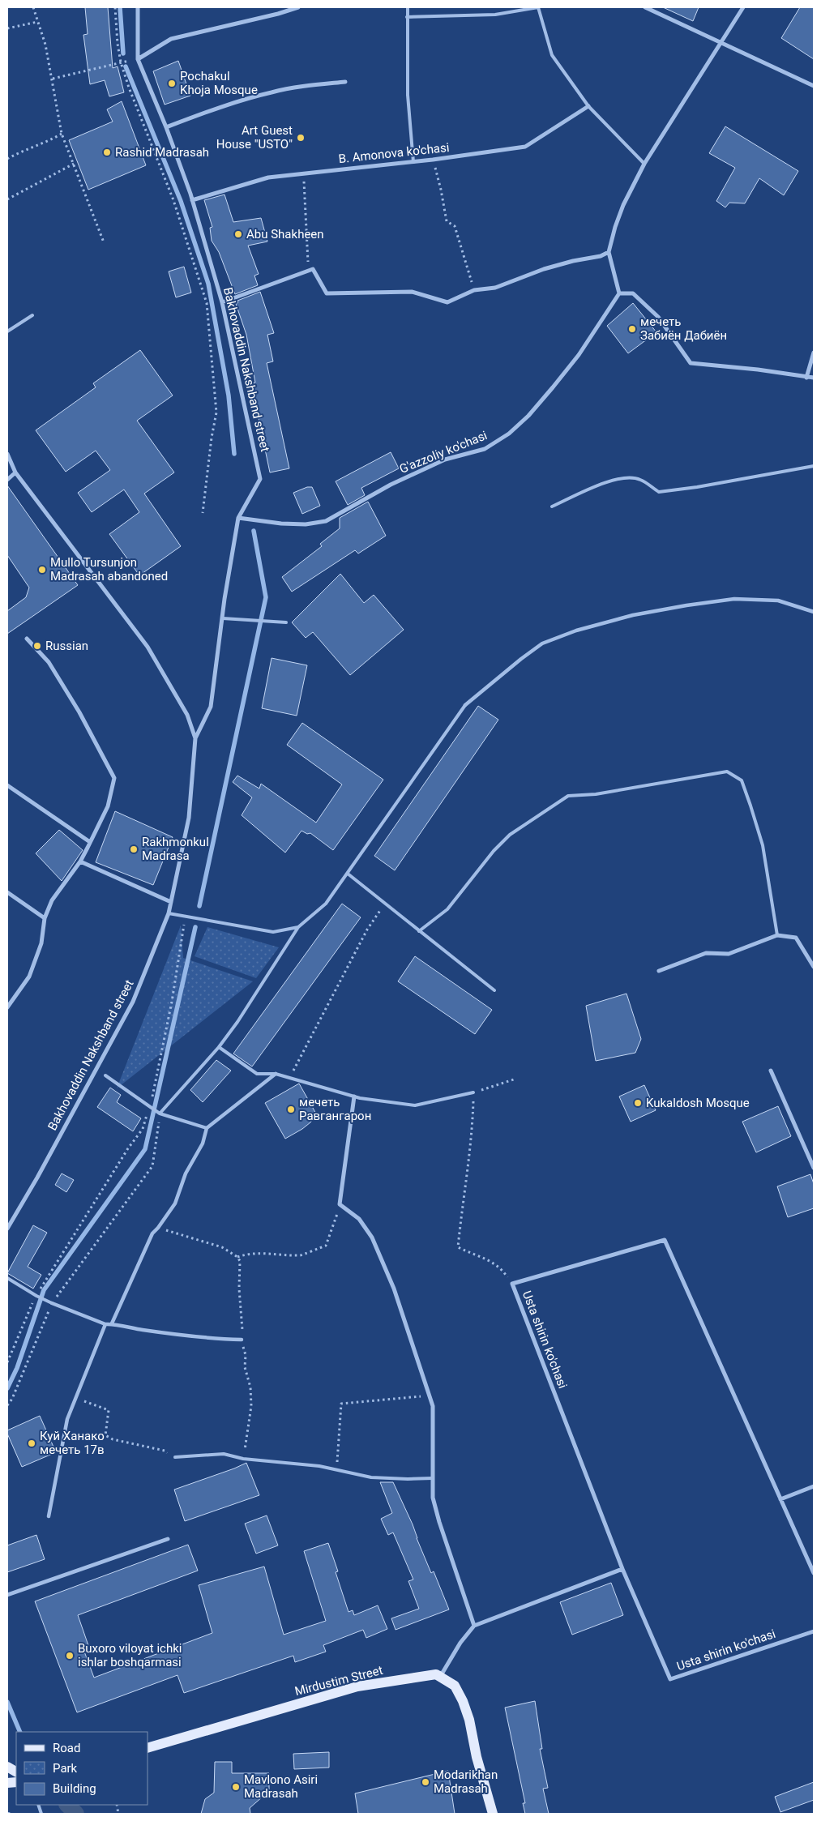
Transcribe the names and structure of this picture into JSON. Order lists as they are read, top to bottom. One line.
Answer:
{"streets":{"main road":["Mirdustim Street"],"street":["B. Amonova ko'chasi","Bakhovaddin Nakshband street","G'azzoliy ko'chasi","Usta shirin ko'chasi"]},"crossings":[["B. Amonova ko'chasi","Bakhovaddin Nakshband street"],["Bakhovaddin Nakshband street","G'azzoliy ko'chasi"]],"places":["Pochakul Khoja Mosque","Art Guest House \"USTO\"","Rashid Madrasah","Abu Shakheen","мечеть Забиён Дабиён","Mullo Tursunjon Madrasah abandoned","Russian","Rakhmonkul Madrasa","Kukaldosh Mosque","мечеть Равгангарон","Куй Ханако мечеть 17в","Buxoro viloyat ichki ishlar boshqarmasi","Modarikhan Madrasah","Mavlono Asiri Madrasah"],"legend":["Road","Park","Building"]}
